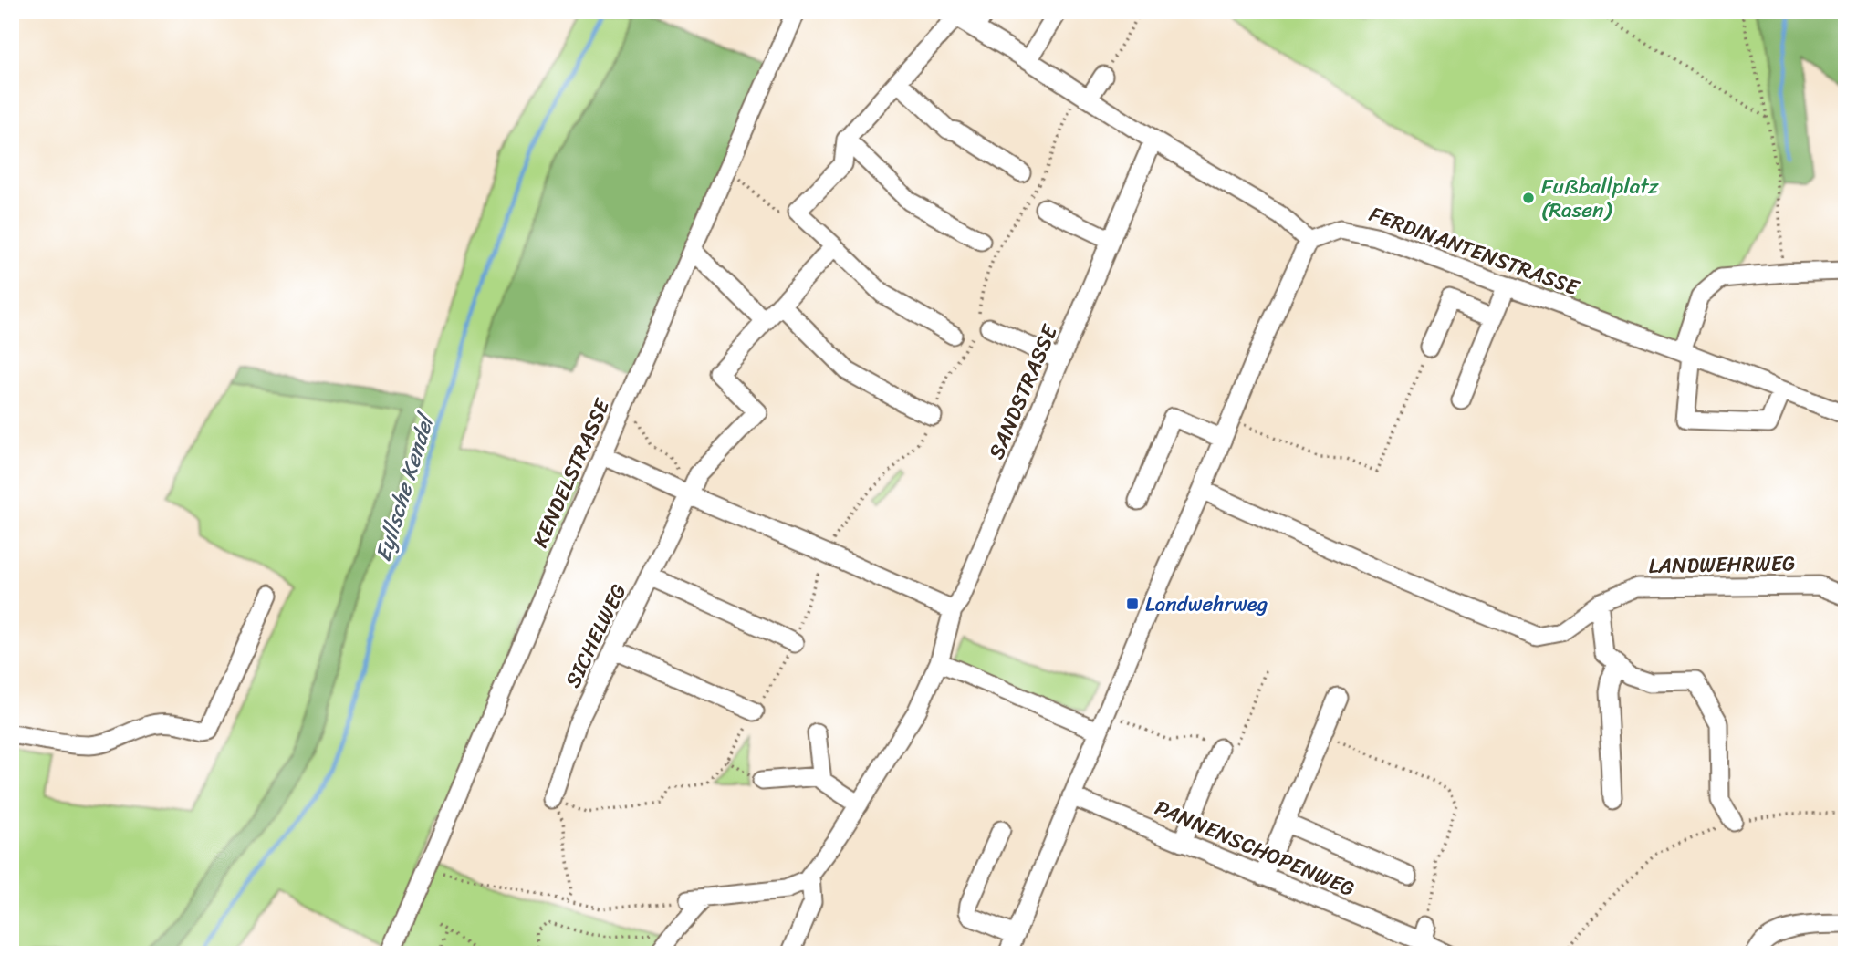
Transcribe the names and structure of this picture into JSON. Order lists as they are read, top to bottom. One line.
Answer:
{"streets":{"street":["FERDINANTENSTRASSE","SANDSTRASSE","KENDELSTRASSE","LANDWEHRWEG","SICHELWEG","PANNENSCHOPENWEG"]},"water":["Eyllsche Kendel"],"places":{"other":["Fußballplatz (Rasen)"],"transit":["Landwehrweg"]}}
